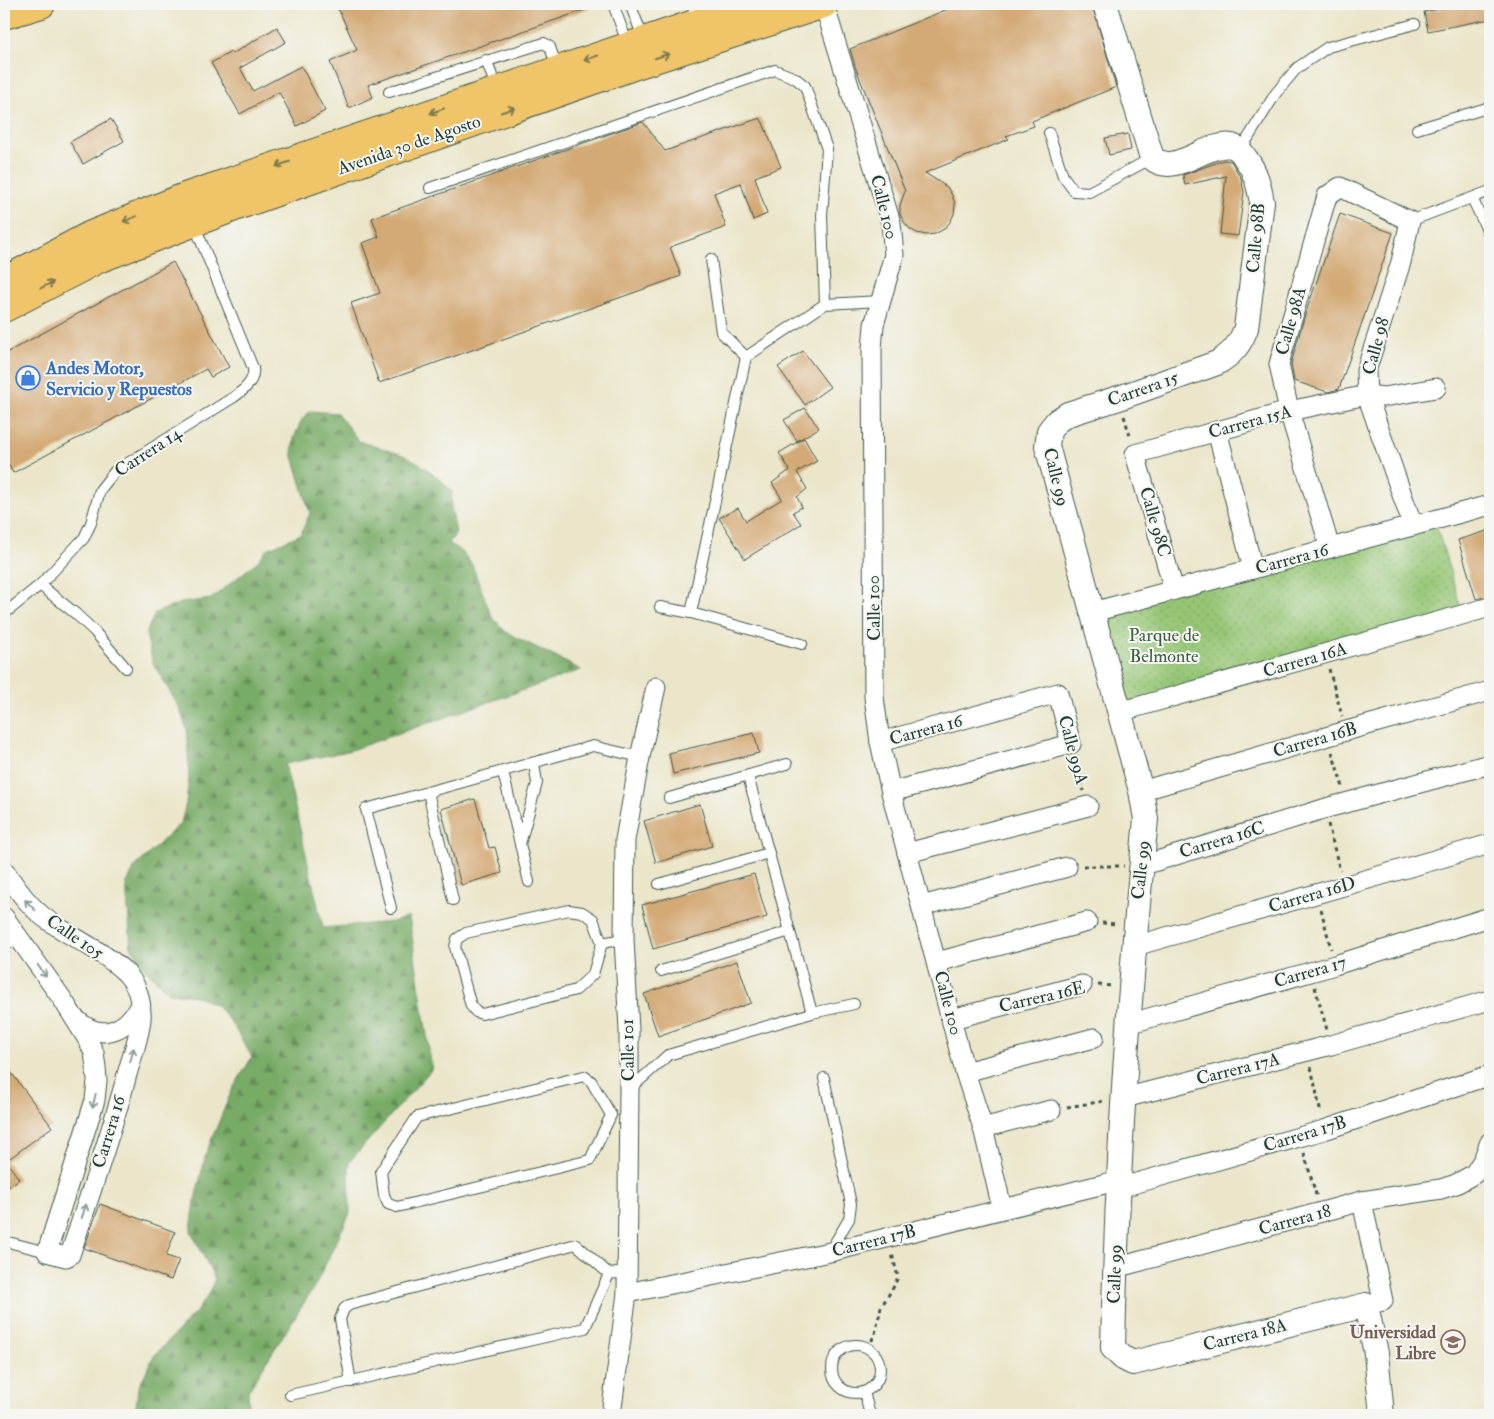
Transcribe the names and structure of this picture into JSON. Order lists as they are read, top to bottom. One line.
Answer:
{"streets":{"main road":["Avenida 30 de Agosto"],"street":["Calle 100","Calle 98B","Calle 98A","Calle 98","Carrera 15","Carrera 15A","Calle 99","Calle 98C","Carrera 16","Carrera 16A","Carrera 16B","Calle 99A","Carrera 16C","Carrera 16D","Calle 105","Carrera 17","Carrera 16E","Calle 101","Carrera 17A","Carrera 17B","Carrera 18","Carrera 18A"],"lane":["Carrera 14"]},"crossings":[["Avenida 30 de Agosto","Calle 100"],["Avenida 30 de Agosto","Carrera 14"],["Calle 100","Carrera 16"],["Calle 100","Carrera 16E"],["Calle 100","Carrera 17B"],["Calle 98B","Carrera 15"],["Calle 98A","Calle 98"],["Calle 98A","Carrera 15A"],["Calle 98A","Carrera 16"],["Calle 98","Carrera 15A"],["Calle 98","Carrera 16"],["Carrera 15","Calle 99"],["Carrera 15A","Calle 98C"],["Calle 99","Carrera 16"],["Calle 99","Carrera 16A"],["Calle 99","Carrera 16B"],["Calle 99","Carrera 16C"],["Calle 99","Carrera 16D"],["Calle 99","Carrera 17"],["Calle 99","Carrera 16E"],["Calle 99","Carrera 17A"],["Calle 99","Carrera 17B"],["Calle 99","Carrera 18"],["Calle 99","Carrera 18A"],["Calle 98C","Carrera 16"],["Carrera 16","Calle 99A"],["Carrera 16","Calle 105"],["Calle 101","Carrera 17B"]],"parks":["Parque de Belmonte"],"places":{"shop":["Andes Motor, Servicio y Repuestos"],"school or university":["Universidad Libre"]}}
